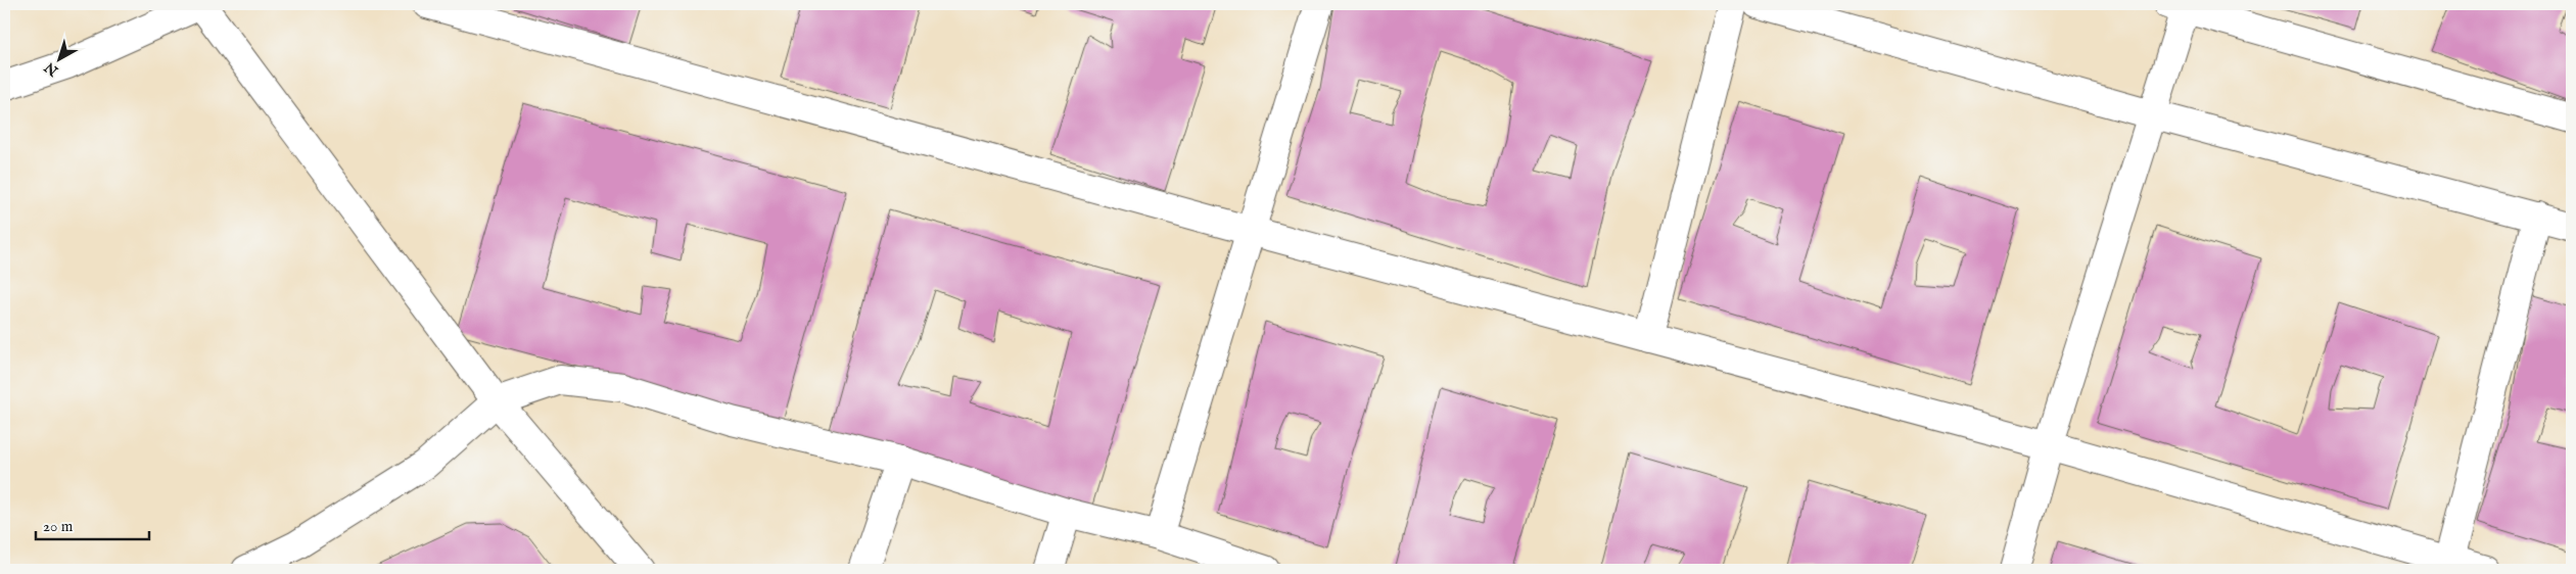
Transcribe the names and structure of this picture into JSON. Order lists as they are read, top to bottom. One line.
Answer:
{"scale_bar":"20 m","north":"bottom left"}
